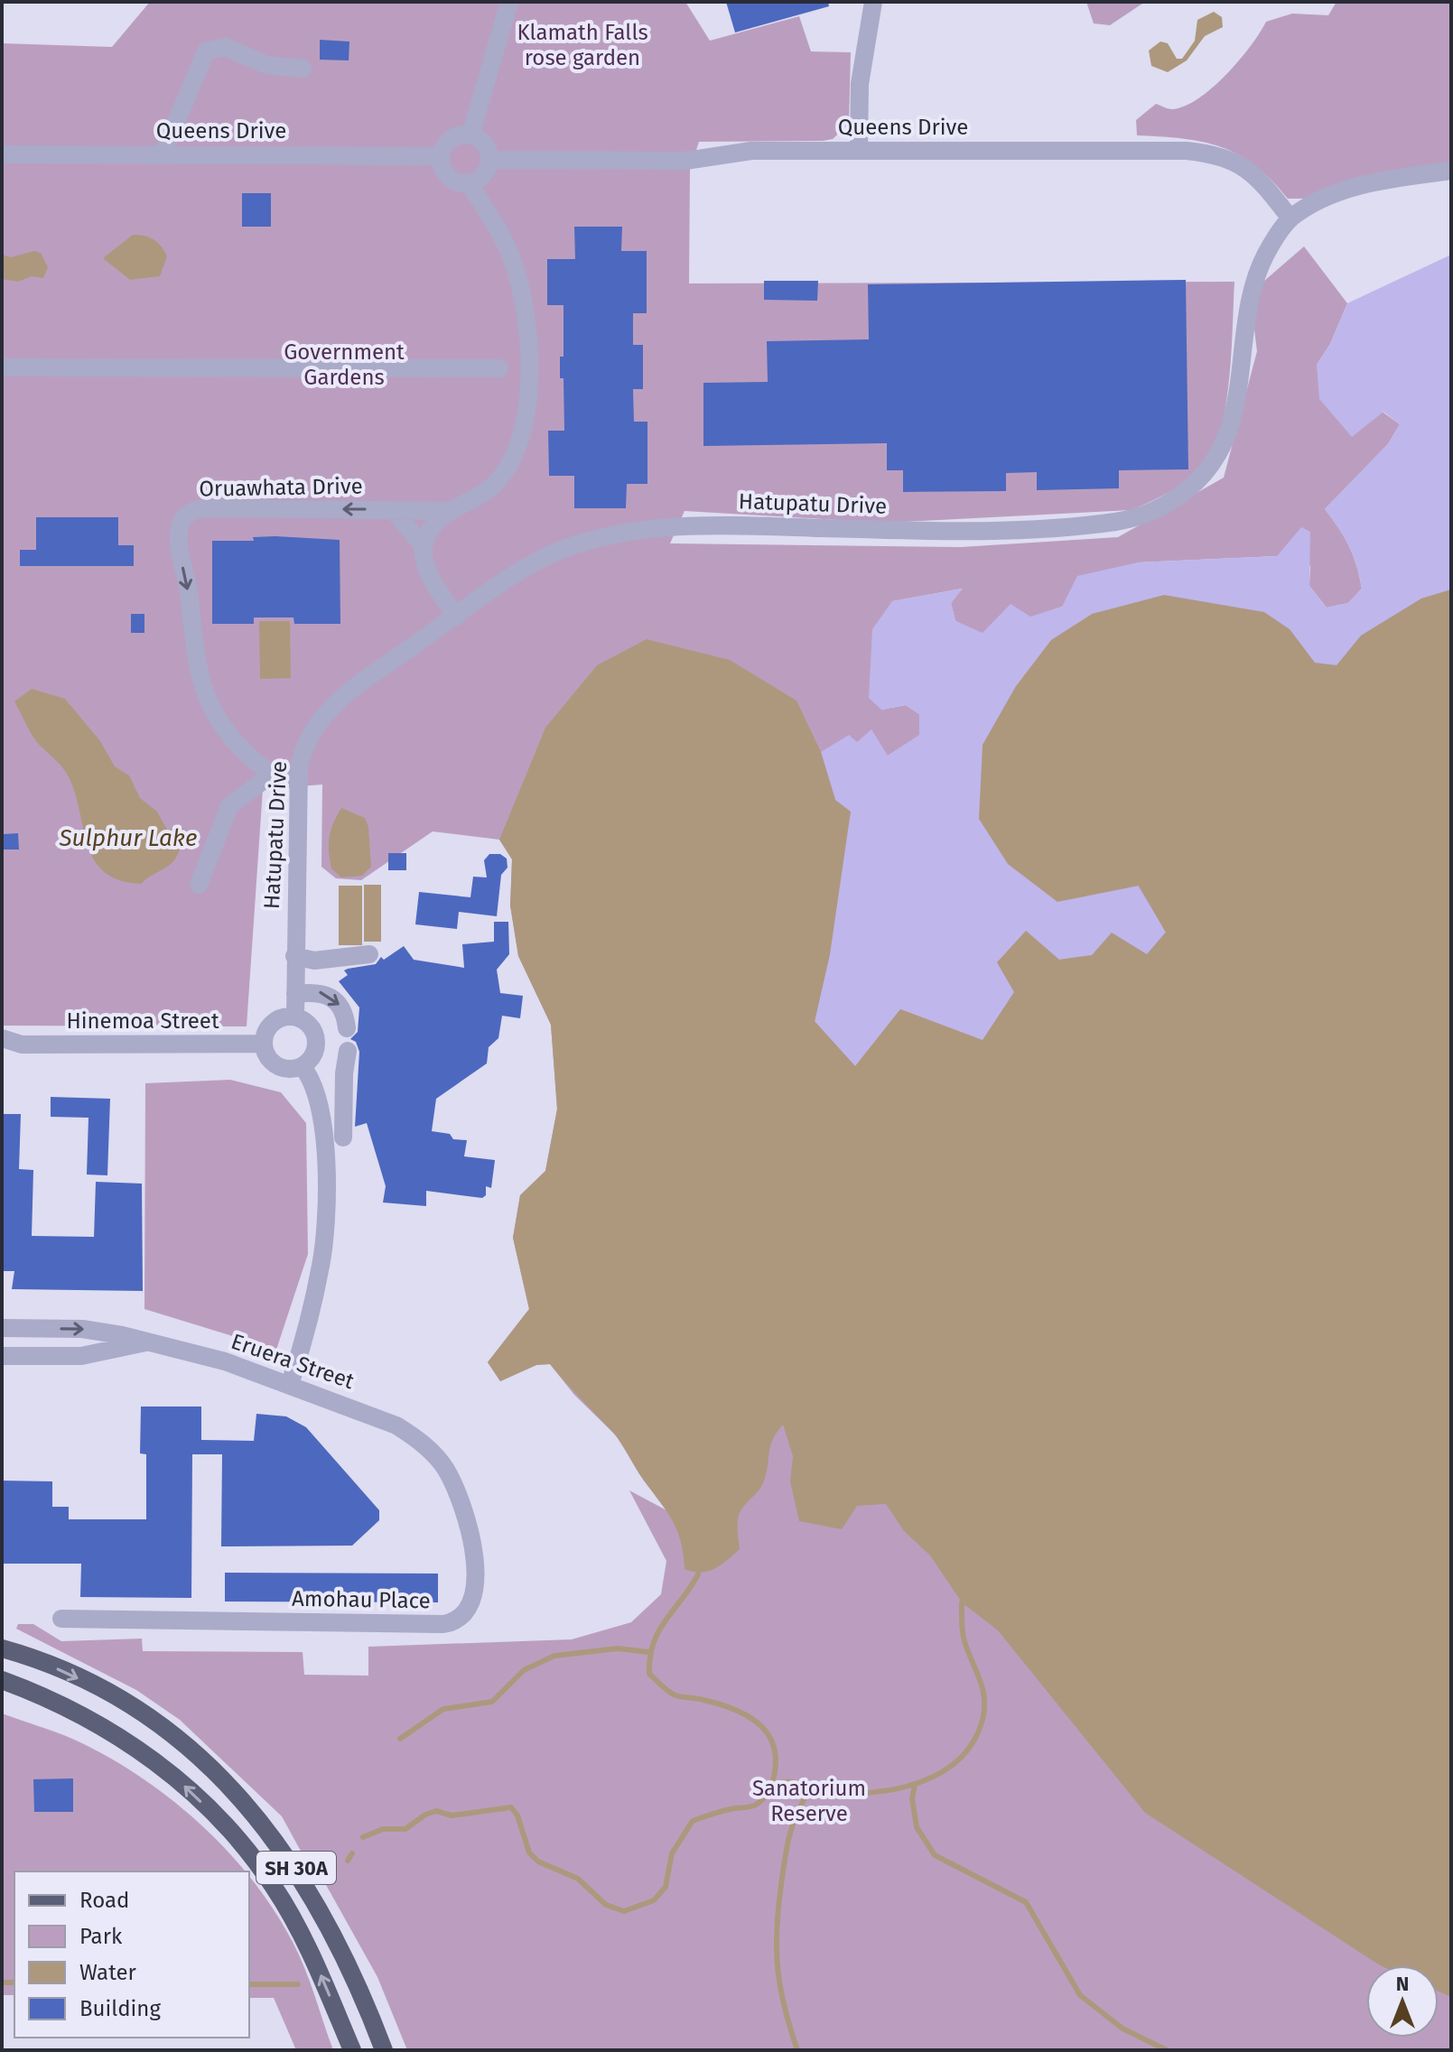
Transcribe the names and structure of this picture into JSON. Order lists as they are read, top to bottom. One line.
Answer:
{"streets":{"main road":["SH 30A"],"street":["Queens Drive","Oruawhata Drive","Hatupatu Drive","Hinemoa Street","Eruera Street","Amohau Place"]},"crossings":[["Queens Drive","Oruawhata Drive"],["Queens Drive","Hatupatu Drive"],["Hatupatu Drive","Hinemoa Street"],["Eruera Street","Amohau Place"]],"water":["Sulphur Lake"],"parks":["Klamath Falls rose garden","Government Gardens","Sanatorium Reserve"],"legend":["Road","Park","Water","Building"],"north":"top"}
